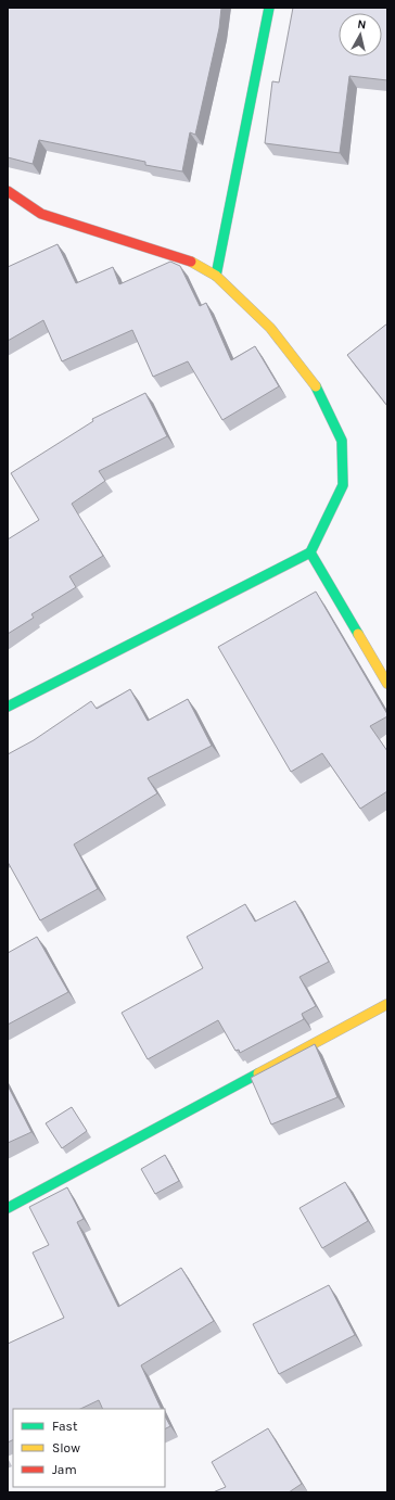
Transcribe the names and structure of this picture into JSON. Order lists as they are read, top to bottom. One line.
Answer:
{"legend":["Fast","Slow","Jam"],"north":"top"}
